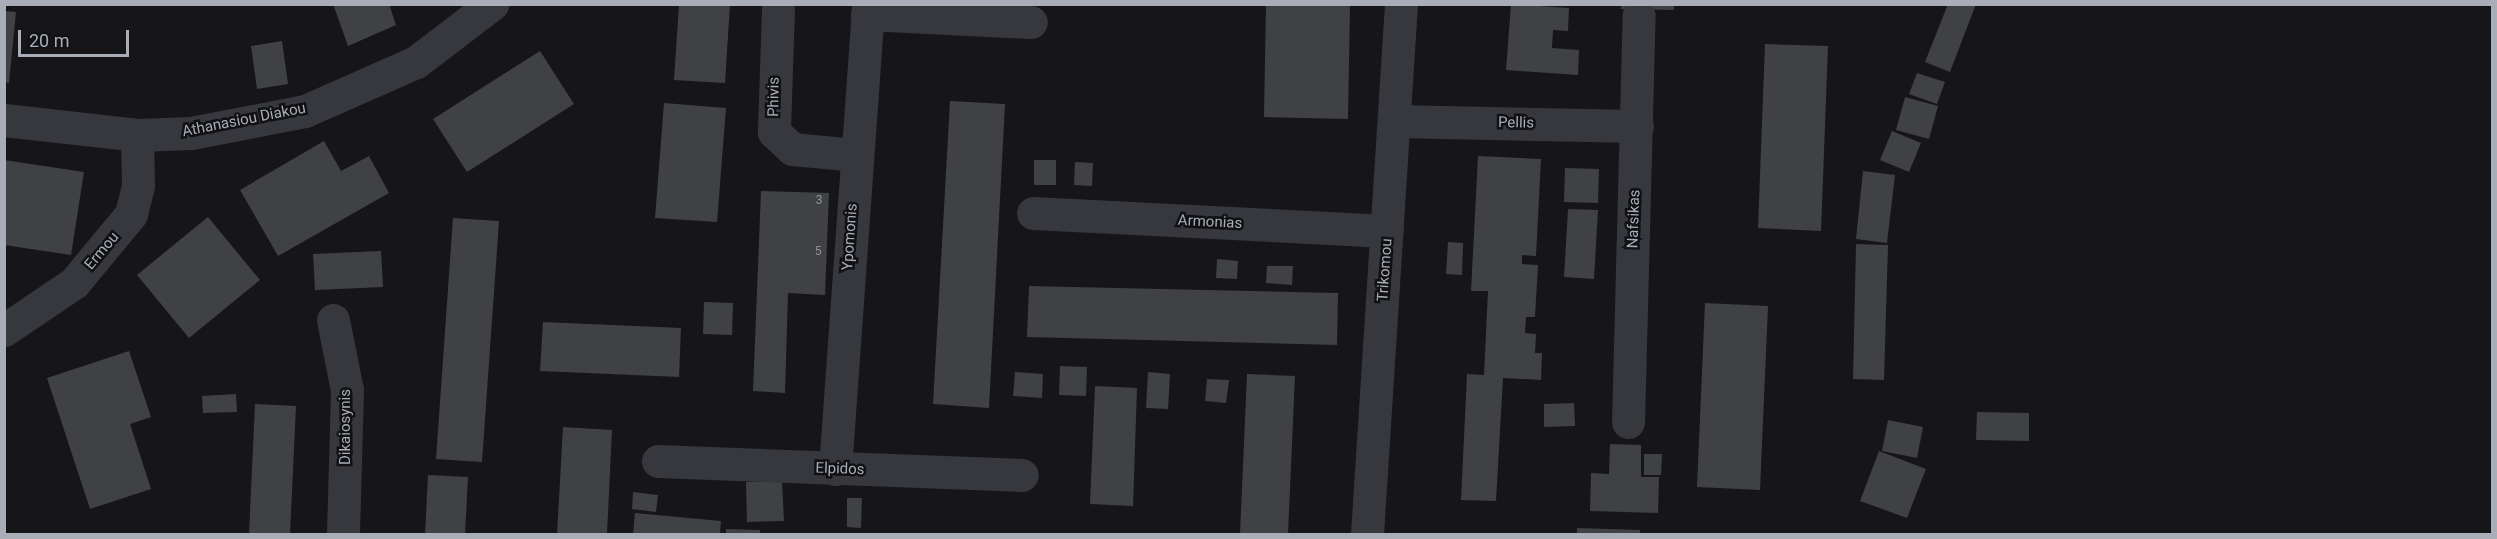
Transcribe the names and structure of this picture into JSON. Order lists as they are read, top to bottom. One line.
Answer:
{"streets":{"street":["Phivis","Athanasiou Diakou","Pellis","Nafsikas","Armonias","Ypomonis","Ermou","Trikomou","Dikaiosynis","Elpidos"]},"crossings":[["Phivis","Ypomonis"],["Athanasiou Diakou","Ermou"],["Pellis","Nafsikas"],["Pellis","Trikomou"],["Armonias","Trikomou"],["Ypomonis","Elpidos"]],"house_numbers":["3","5"],"scale_bar":"20 m"}
